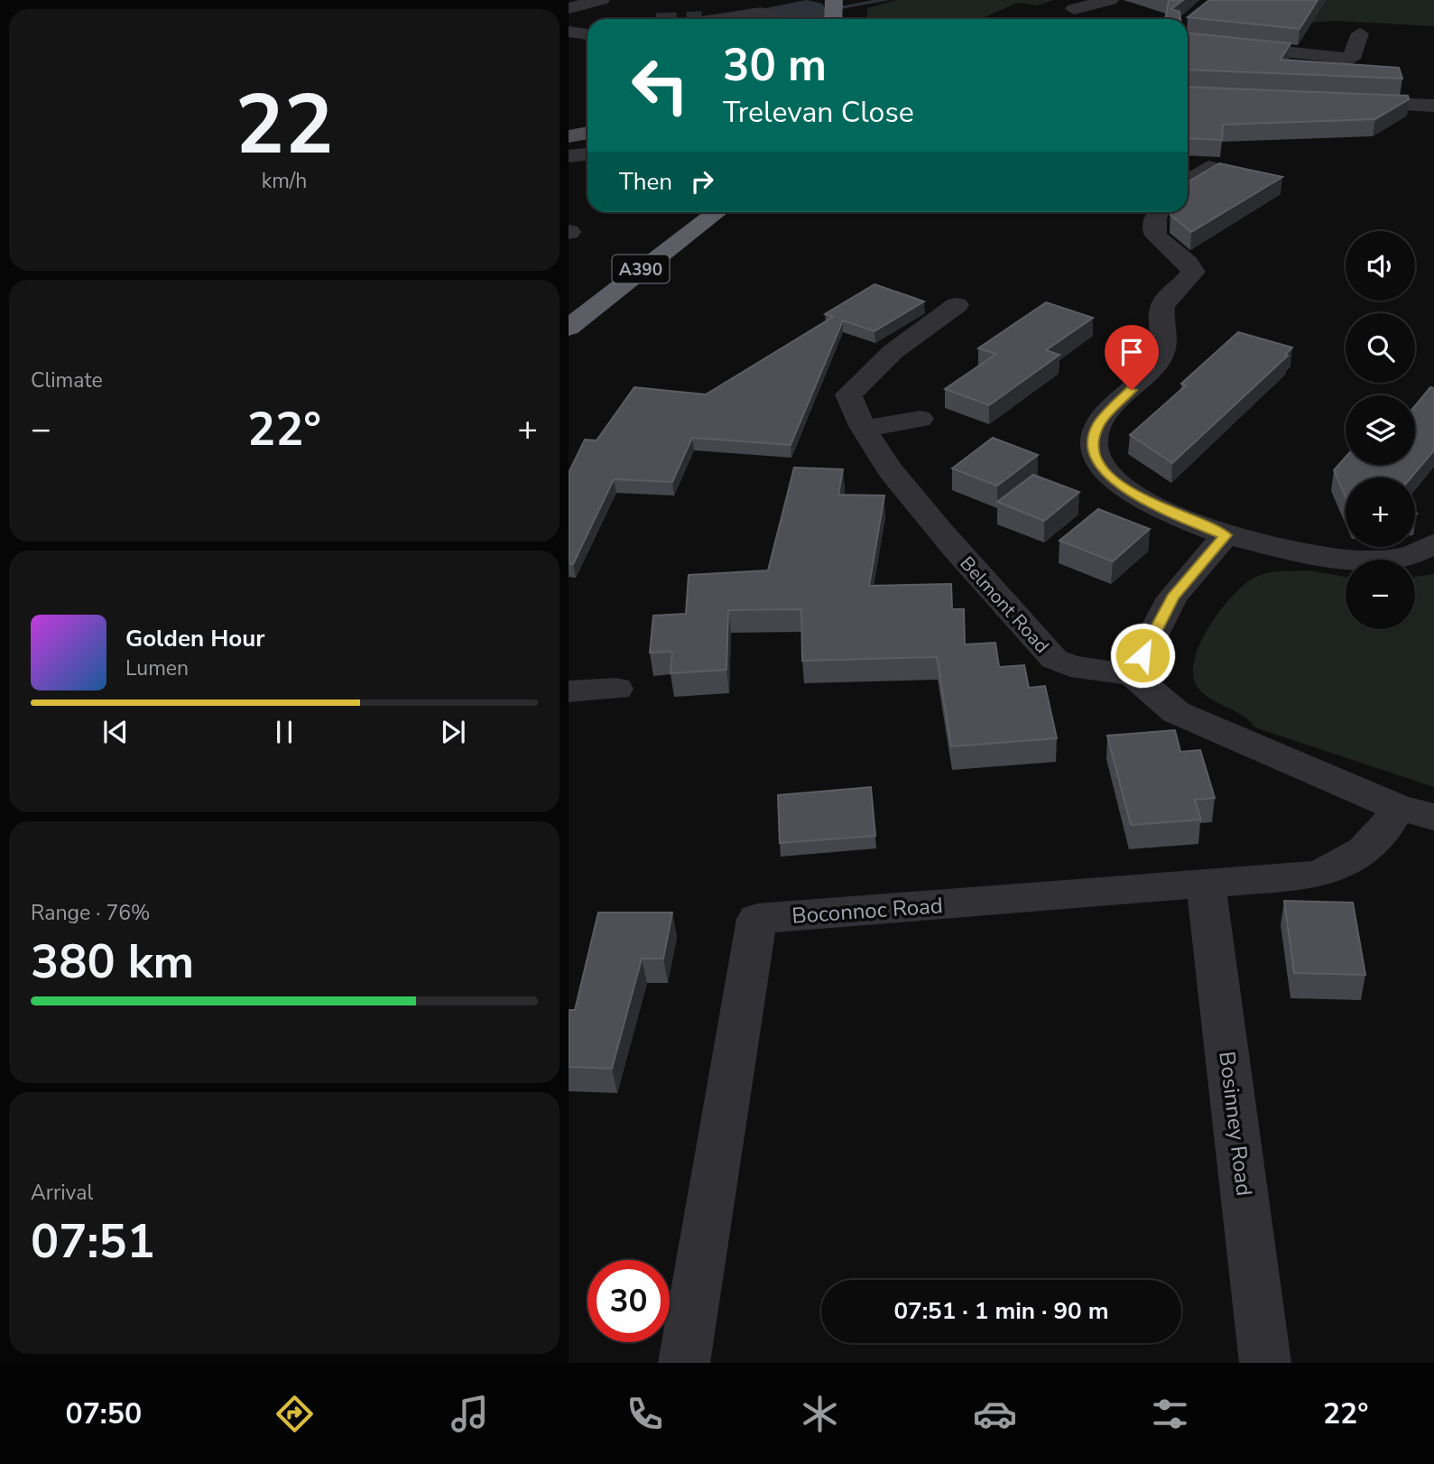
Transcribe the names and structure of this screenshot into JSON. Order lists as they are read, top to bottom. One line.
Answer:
{"streets":{"highway":["A390"],"street":["Belmont Road","Boconnoc Road","Bosinney Road"]},"crossings":[["Boconnoc Road","Bosinney Road"]],"page":{"tile":[["22","km/h"],"Climate",["Range · 76%","380 km"],["Arrival","07:51"]],"turn":["30 m","Trelevan Close"],"then":"Then","map_buttons":["+","−"],"heat":["−","22°","+"],"song":["Golden Hour","Lumen"],"limit":"30","trip":"07:51 · 1 min · 90 m","tabs":["07:50","22°"]}}
